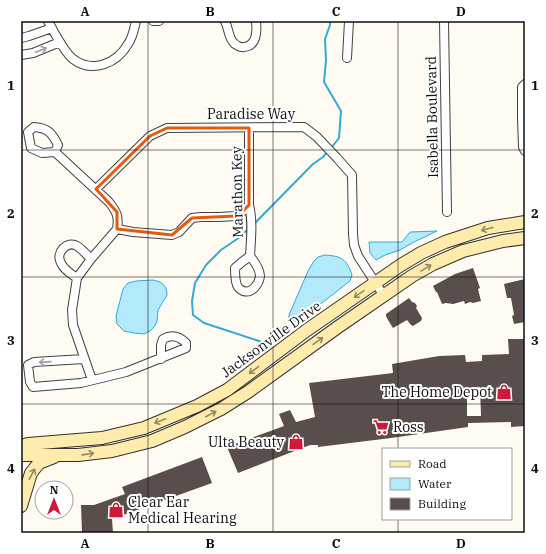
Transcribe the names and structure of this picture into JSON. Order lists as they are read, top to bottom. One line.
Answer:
{"streets":{"street":["Paradise Way","Isabella Boulevard","Marathon Key","Jacksonville Drive"]},"crossings":[["Paradise Way","Marathon Key"],["Paradise Way","Jacksonville Drive"]],"places":{"shop":["The Home Depot","Ulta Beauty","Clear Ear Medical Hearing"],"supermarket":["Ross"]},"legend":["Road","Water","Building"],"north":"top","grid":{"columns":["A","B","C","D"],"rows":["1","2","3","4"]}}
